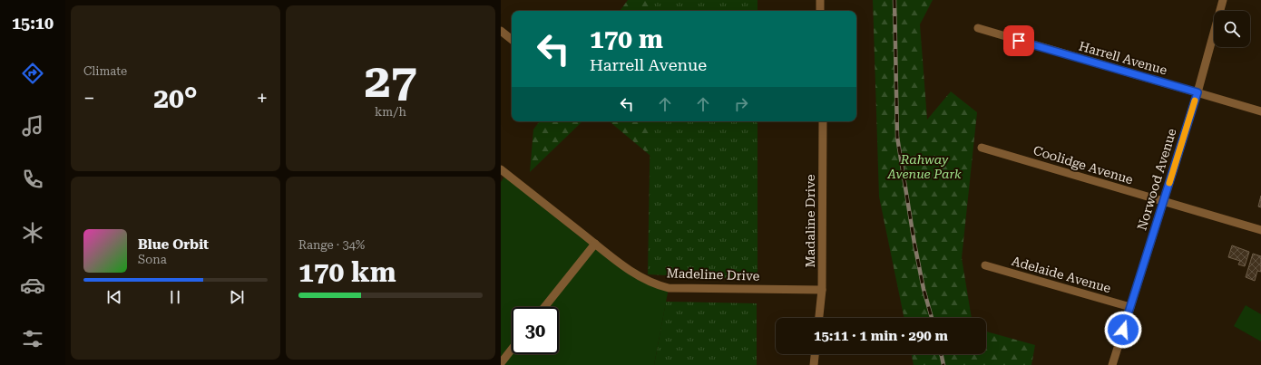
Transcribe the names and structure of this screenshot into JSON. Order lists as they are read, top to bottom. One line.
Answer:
{"streets":{"street":["Harrell Avenue","Coolidge Avenue","Norwood Avenue","Madaline Drive","Madeline Drive","Adelaide Avenue"]},"crossings":[["Harrell Avenue","Norwood Avenue"],["Coolidge Avenue","Norwood Avenue"],["Norwood Avenue","Adelaide Avenue"],["Madaline Drive","Madeline Drive"]],"parks":["Rahway Avenue Park"],"page":{"tabs":"15:10","tile":["Climate",["27","km/h"],["Range · 34%","170 km"]],"turn":["170 m","Harrell Avenue"],"heat":["−","20°","+"],"song":["Blue Orbit","Sona"],"limit":"30","trip":"15:11 · 1 min · 290 m"}}
